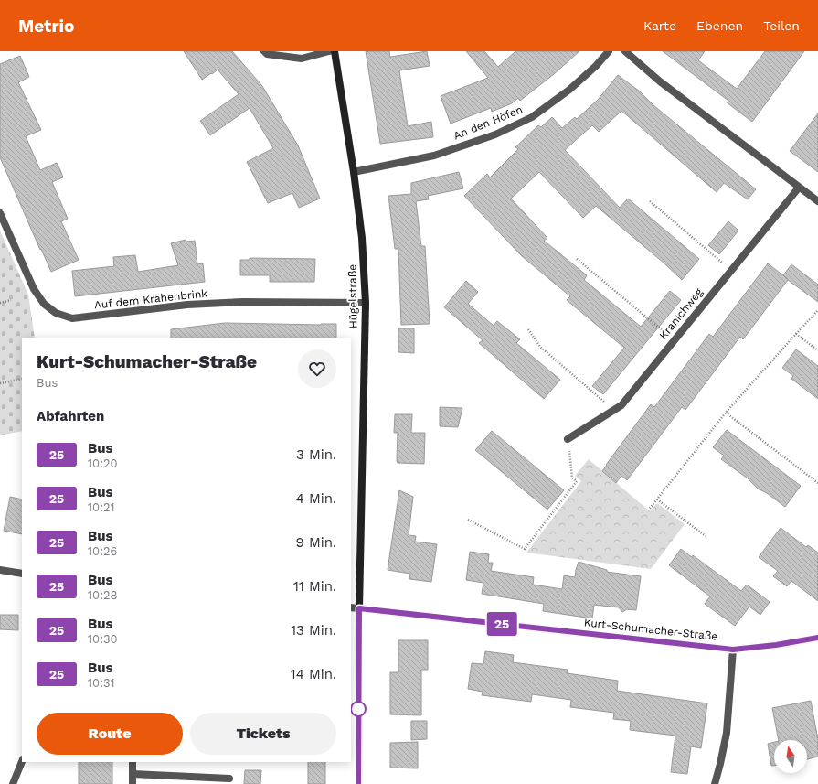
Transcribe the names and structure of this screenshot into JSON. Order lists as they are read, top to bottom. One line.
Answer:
{"streets":{"street":["An den Höfen","Hügelstraße","Auf dem Krähenbrink","Kranichweg","Kurt-Schumacher-Straße"]},"crossings":[["An den Höfen","Hügelstraße"],["Hügelstraße","Auf dem Krähenbrink"],["Hügelstraße","Kurt-Schumacher-Straße"]],"lines":["bus line 25"],"north":"top","page":{"header":"Metrio","nav":["Karte","Ebenen","Teilen"],"on_map":"25","heading":[["Kurt-Schumacher-Straße","Bus"],"Abfahrten"],"list":[{"mark":"25","name":"Bus","note":"10:20","value":"3 Min."},{"mark":"25","name":"Bus","note":"10:21","value":"4 Min."},{"mark":"25","name":"Bus","note":"10:26","value":"9 Min."},{"mark":"25","name":"Bus","note":"10:28","value":"11 Min."},{"mark":"25","name":"Bus","note":"10:30","value":"13 Min."},{"mark":"25","name":"Bus","note":"10:31","value":"14 Min."}],"buttons":["Route","Tickets"]}}
